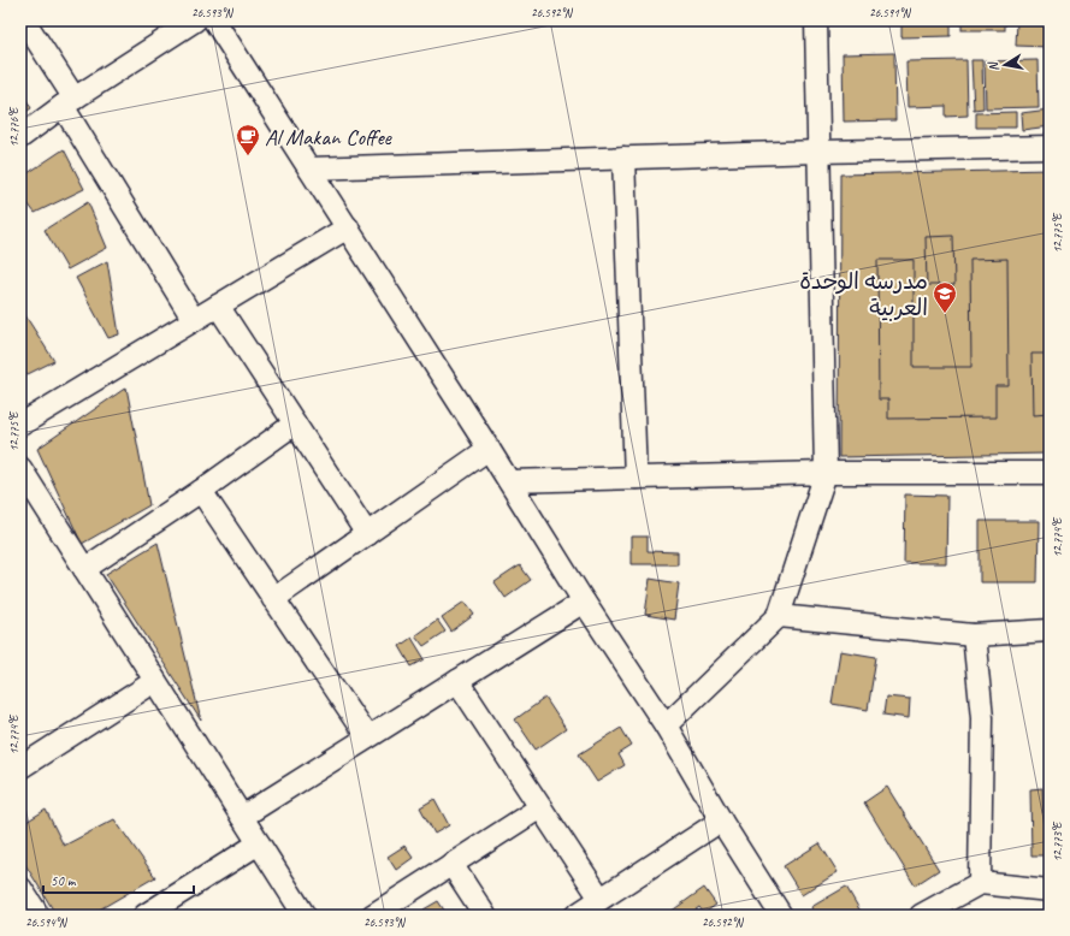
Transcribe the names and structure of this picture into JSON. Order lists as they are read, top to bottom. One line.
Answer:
{"places":{"cafe":["Al Makan Coffee"],"school or university":["مدرسه الوحدة العربية"]},"scale_bar":"50 m","north":"left","coordinates":["26.593°N","26.592°N","26.591°N","12.776°E","12.775°E","12.774°E","12.773°E","26.594°N"]}
